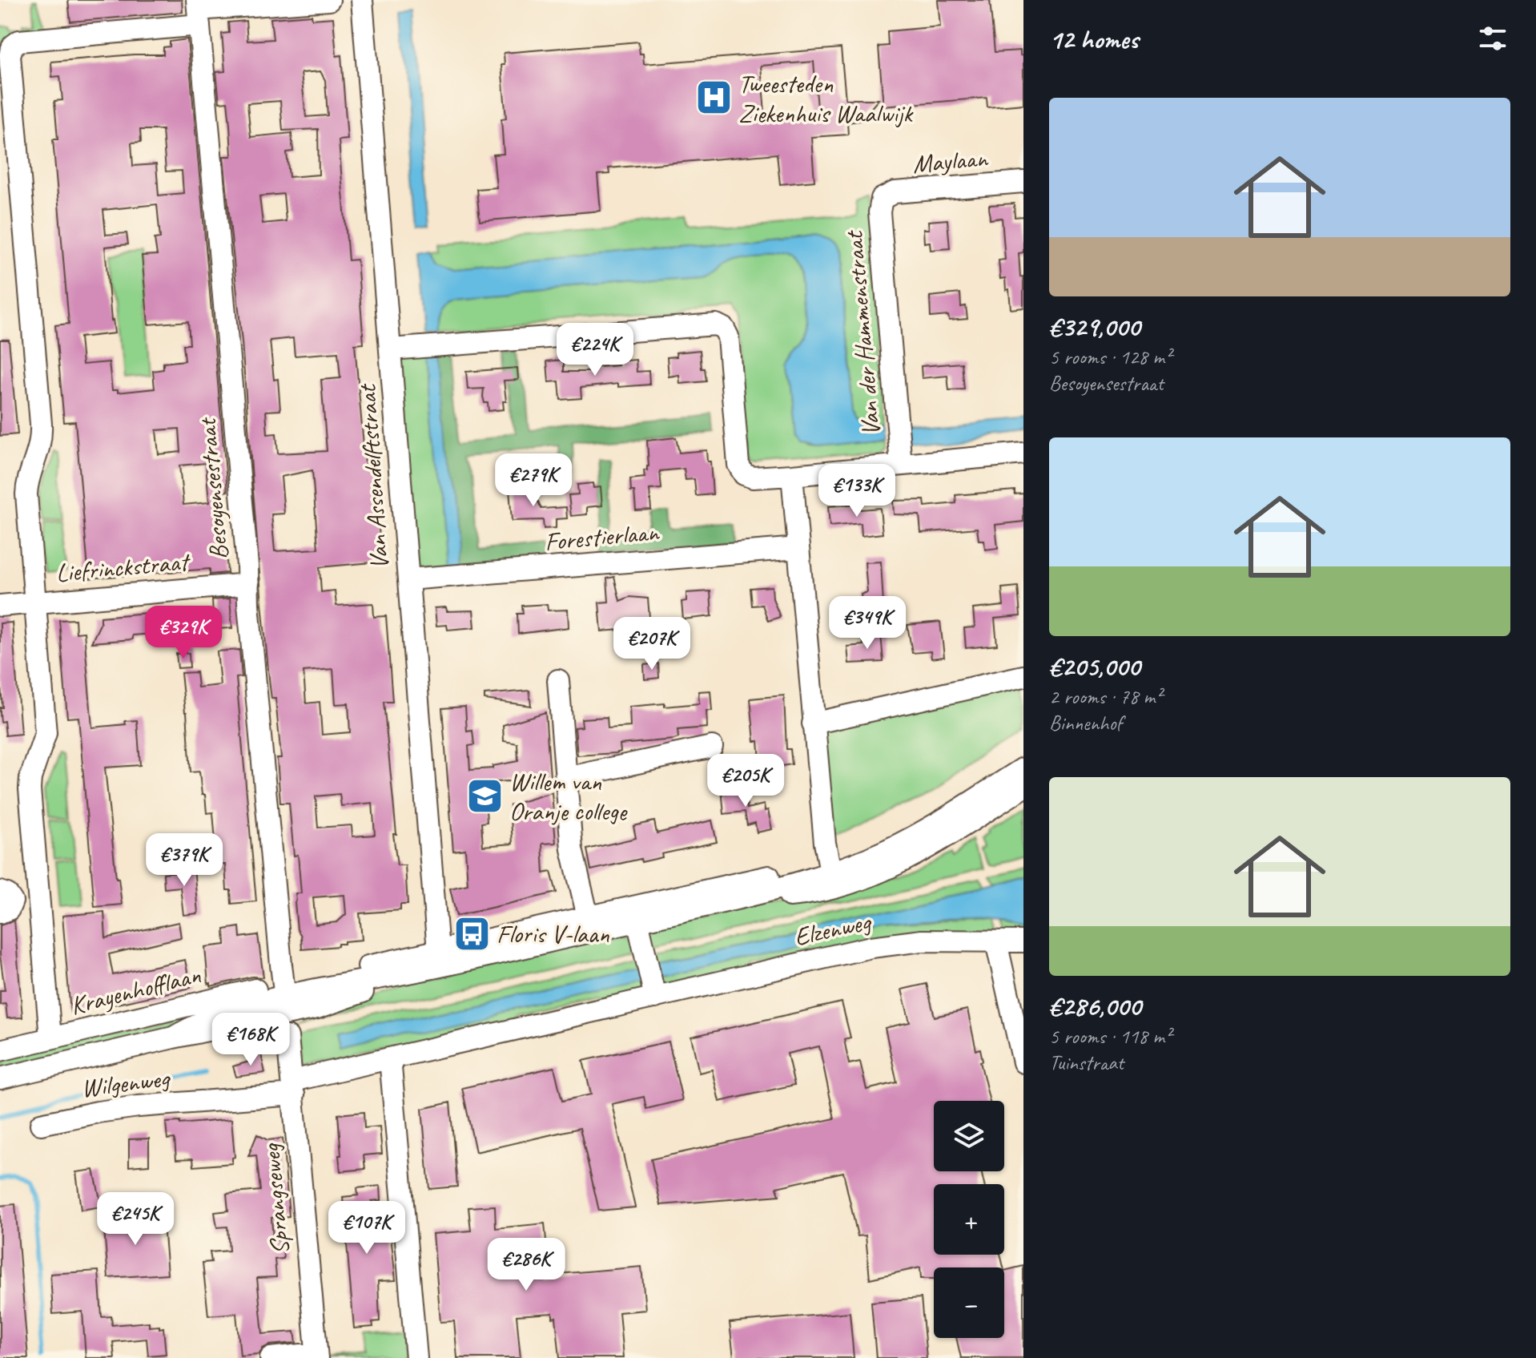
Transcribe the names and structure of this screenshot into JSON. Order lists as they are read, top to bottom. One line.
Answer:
{"streets":{"street":["Maylaan","Van der Hammenstraat","Van Assendelftstraat","Besoyensestraat","Forestierlaan","Liefrinckstraat","Elzenweg","Krayenhofflaan","Wilgenweg","Sprangseweg"]},"crossings":[["Maylaan","Van der Hammenstraat"],["Van Assendelftstraat","Forestierlaan"],["Besoyensestraat","Liefrinckstraat"],["Besoyensestraat","Krayenhofflaan"],["Elzenweg","Wilgenweg"],["Elzenweg","Sprangseweg"],["Wilgenweg","Sprangseweg"]],"places":{"hospital":["Tweesteden Ziekenhuis Waalwijk"],"school or university":["Willem van Oranje college"],"bus stop":["Floris V-laan"]},"page":{"heading":"12 homes","list":[{"name":"€329,000","note":"5 rooms · 128 m² · Besoyensestraat"},{"name":"€205,000","note":"2 rooms · 78 m² · Binnenhof"},{"name":"€286,000","note":"5 rooms · 118 m² · Tuinstraat"}],"price":["€224K","€279K","€133K","€349K","€329K","€207K","€205K","€379K","€168K","€245K","€107K","€286K"],"map_buttons":["+","−"]}}
